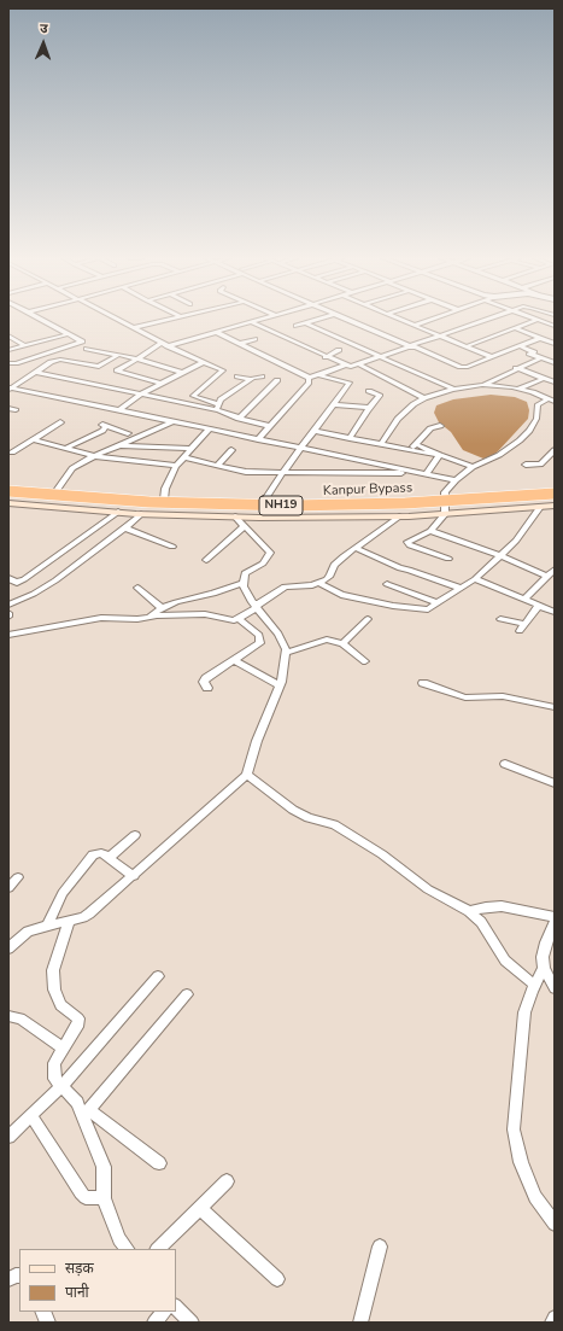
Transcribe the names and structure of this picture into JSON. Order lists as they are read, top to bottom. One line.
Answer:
{"streets":{"highway":["Kanpur Bypass","NH19"]},"legend":["सड़क","पानी"],"north":"top"}
